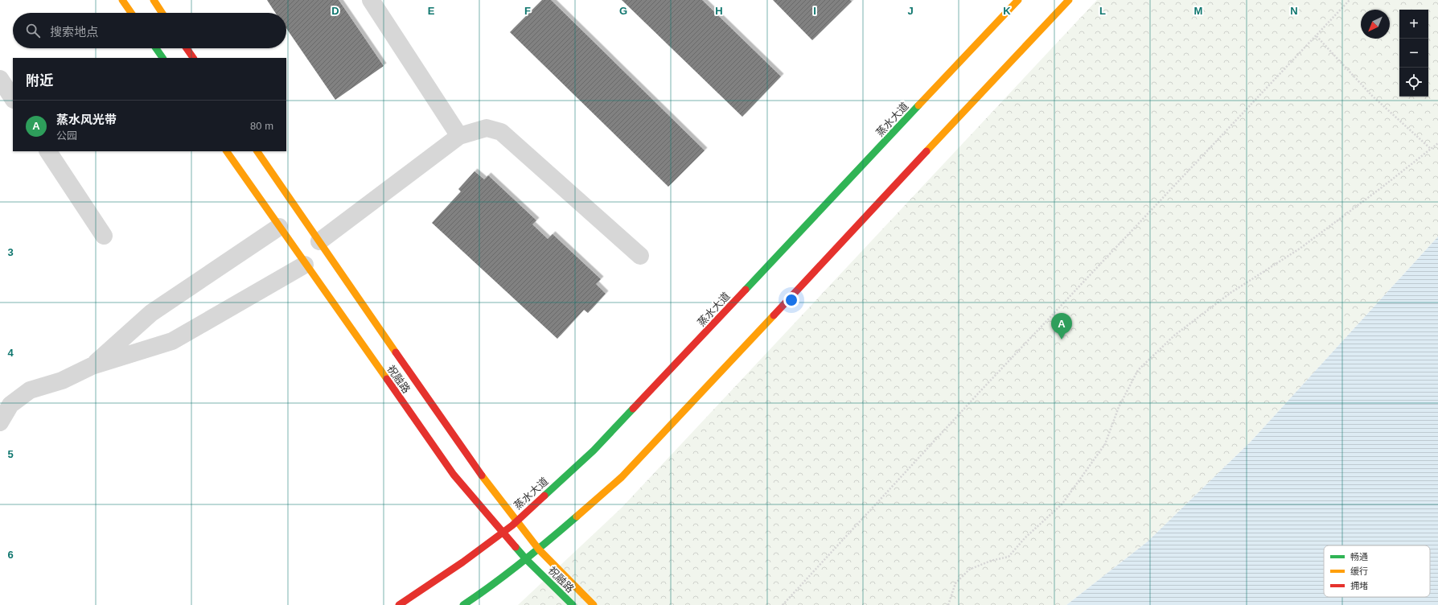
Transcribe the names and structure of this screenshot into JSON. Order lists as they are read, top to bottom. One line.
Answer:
{"streets":{"main road":["蒸水大道","祝融路"]},"crossings":[["蒸水大道","祝融路"]],"legend":["畅通","缓行","拥堵"],"north":"bottom left","page":{"map_buttons":["+","−"],"search":"搜索地点","heading":"附近","list":[{"mark":"A","name":"蒸水风光带","note":"公园","value":"80 m"}],"pins":"A"},"grid":{"columns":["D","E","F","G","H","I","J","K","L","M","N"],"rows":["3","4","5","6"]}}
